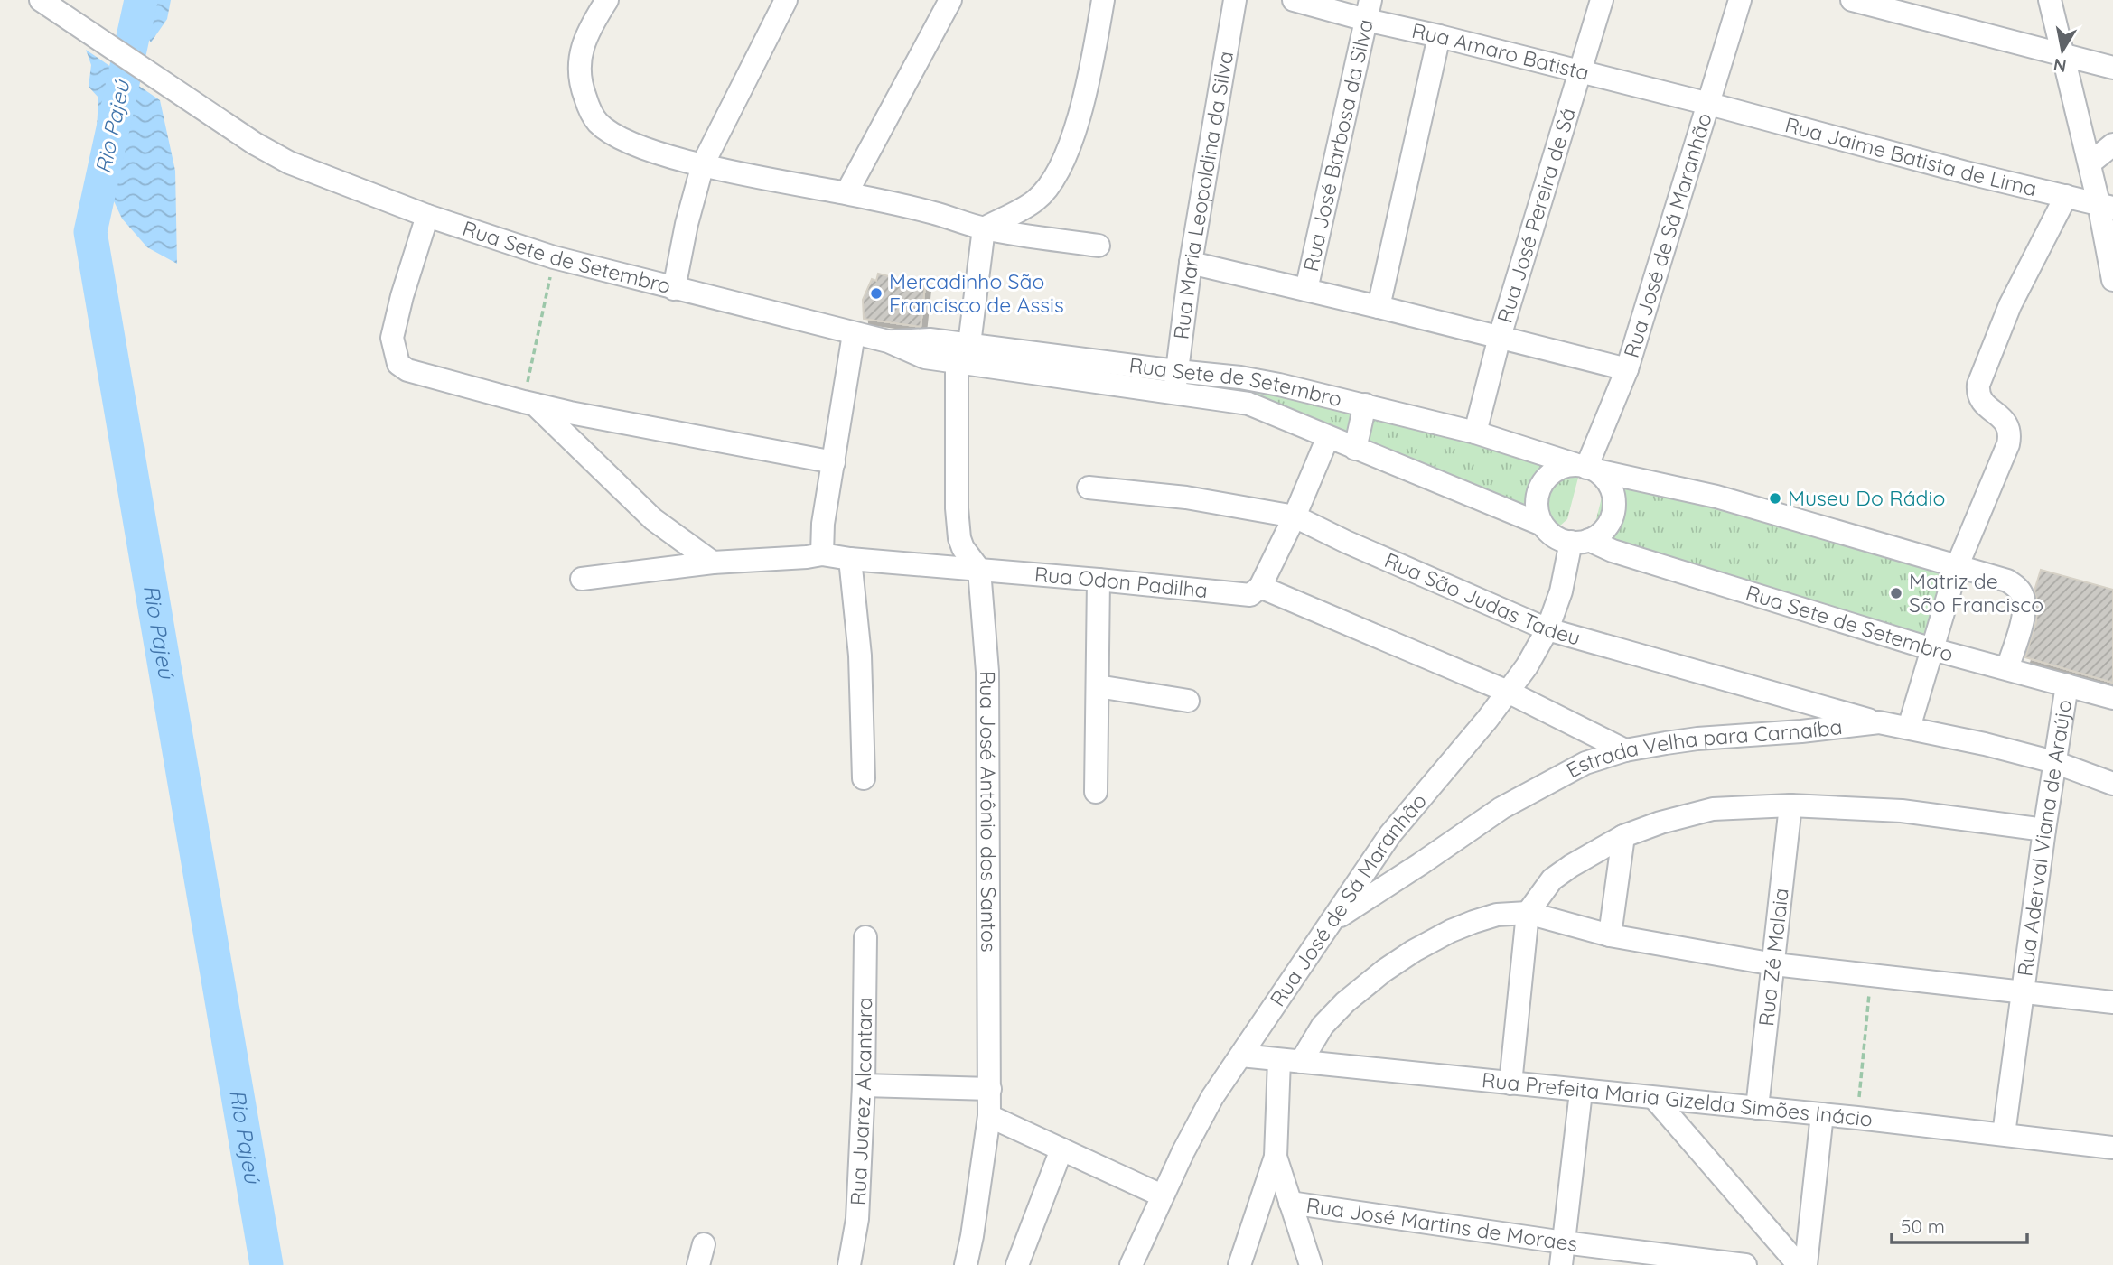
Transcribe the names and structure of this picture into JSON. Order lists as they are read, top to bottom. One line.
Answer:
{"streets":{"street":["Rua Amaro Batista","Rua José Barbosa da Silva","Rua Jaime Batista de Lima","Rua Maria Leopoldina da Silva","Rua José Pereira de Sá","Rua José de Sá Maranhão","Rua Sete de Setembro","Rua Odon Padilha","Rua São Judas Tadeu","Estrada Velha para Carnaíba","Rua José Antônio dos Santos","Rua Aderval Viana de Araújo","Rua Zé Malaia","Rua Prefeita Maria Gizelda Simões Inácio","Rua Juarez Alcantara","Rua José Martins de Moraes"]},"crossings":[["Rua Amaro Batista","Rua José Barbosa da Silva"],["Rua Amaro Batista","Rua Jaime Batista de Lima"],["Rua Amaro Batista","Rua José Pereira de Sá"],["Rua Amaro Batista","Rua José de Sá Maranhão"],["Rua Jaime Batista de Lima","Rua José de Sá Maranhão"],["Rua Maria Leopoldina da Silva","Rua Sete de Setembro"],["Rua José Pereira de Sá","Rua Sete de Setembro"],["Rua José de Sá Maranhão","Rua Sete de Setembro"],["Rua José de Sá Maranhão","Rua São Judas Tadeu"],["Rua José de Sá Maranhão","Estrada Velha para Carnaíba"],["Rua José de Sá Maranhão","Rua Prefeita Maria Gizelda Simões Inácio"],["Rua Sete de Setembro","Rua José Antônio dos Santos"],["Rua Sete de Setembro","Rua Aderval Viana de Araújo"],["Rua Odon Padilha","Rua José Antônio dos Santos"],["Rua São Judas Tadeu","Estrada Velha para Carnaíba"],["Estrada Velha para Carnaíba","Rua Aderval Viana de Araújo"],["Rua Aderval Viana de Araújo","Rua Prefeita Maria Gizelda Simões Inácio"],["Rua Zé Malaia","Rua Prefeita Maria Gizelda Simões Inácio"]],"water":["Rio Pajeú"],"places":["Mercadinho São Francisco de Assis","Museu Do Rádio","Matriz de São Francisco"],"scale_bar":"50 m","north":"bottom"}
